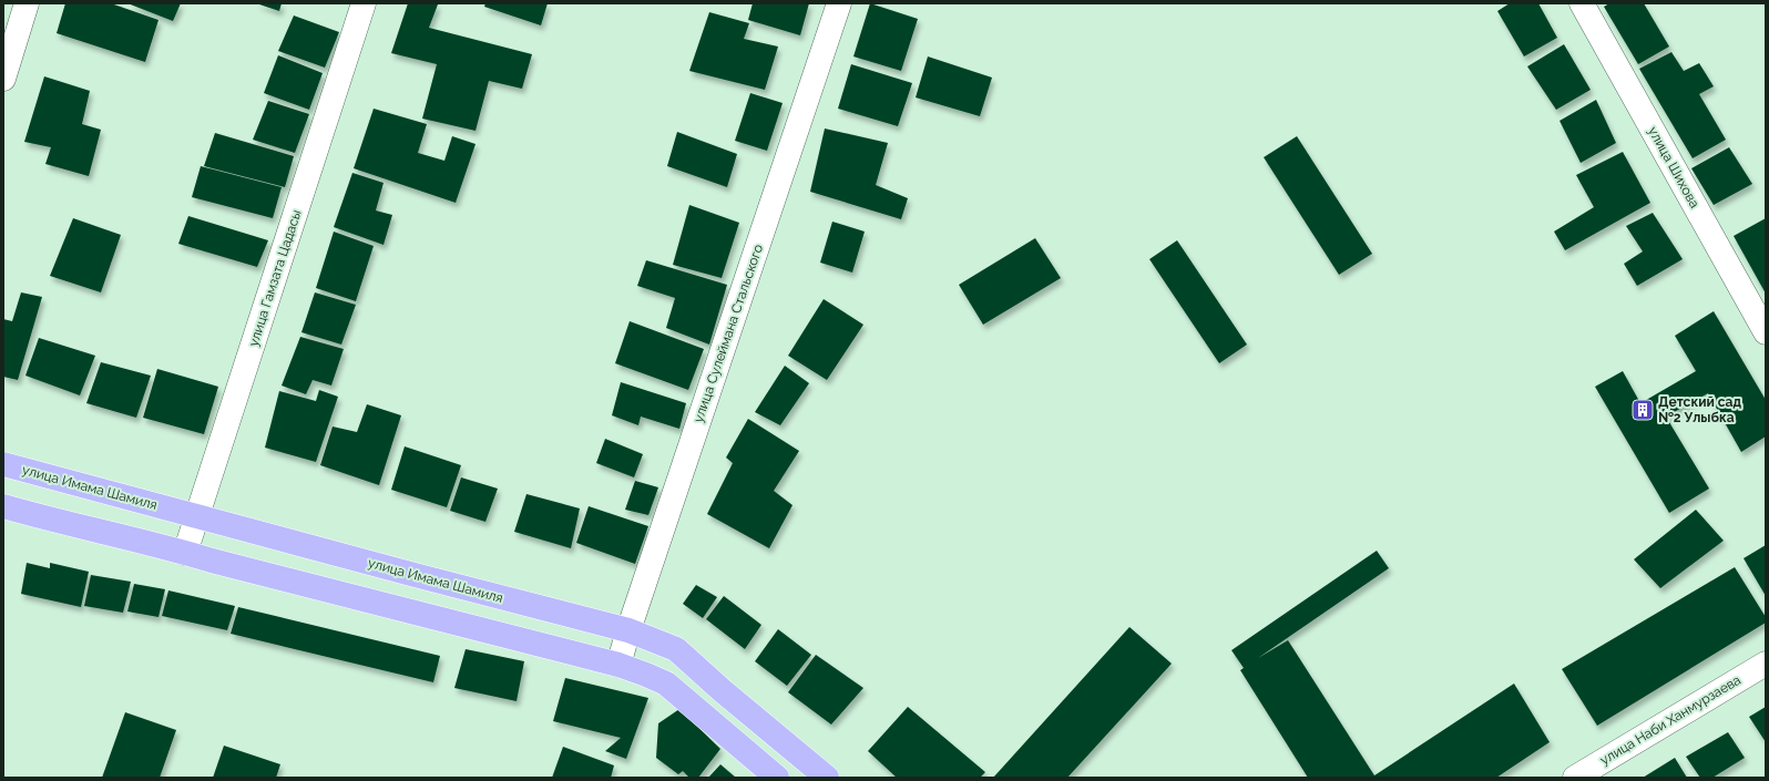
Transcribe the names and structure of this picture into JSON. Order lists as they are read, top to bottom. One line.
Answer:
{"streets":{"main road":["улица Имама Шамиля"],"street":["улица Шихова","улица Гамзата Цадасы","улица Сулеймана Стальского","улица Наби Ханмурзаева"]},"crossings":[["улица Сулеймана Стальского","улица Имама Шамиля"]],"places":{"building":["Детский сад №2 Улыбка"]}}
